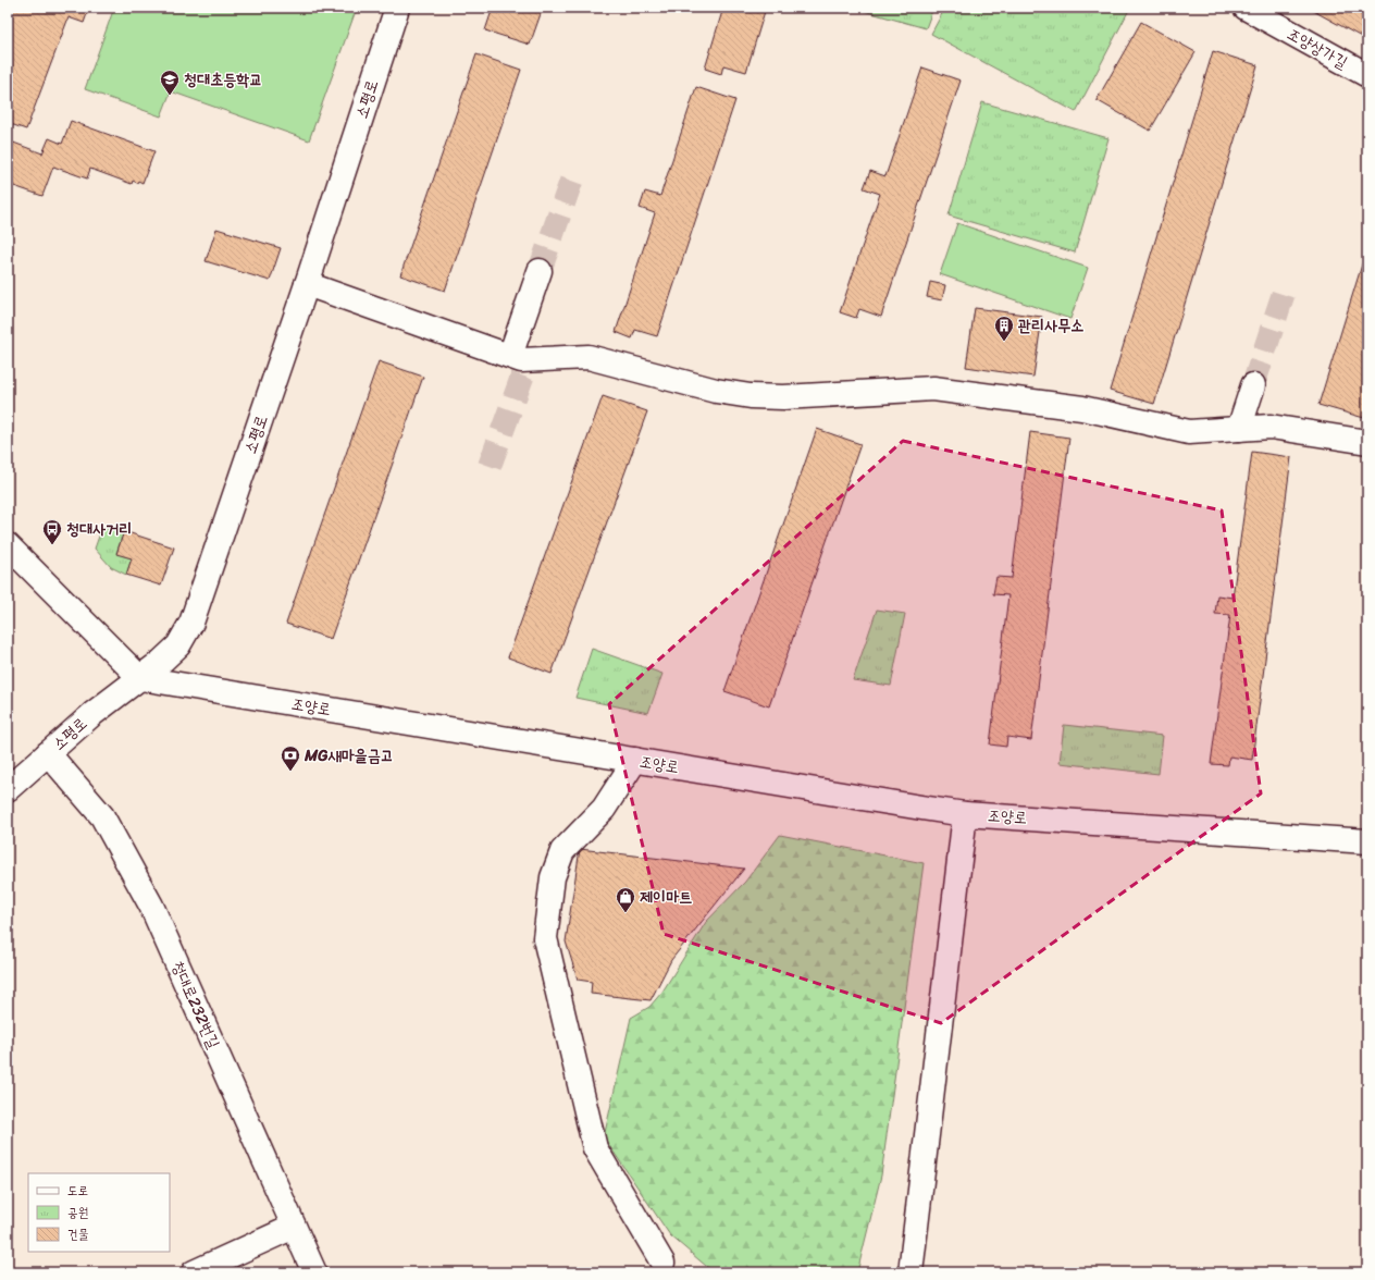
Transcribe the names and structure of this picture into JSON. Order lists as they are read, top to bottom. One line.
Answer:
{"streets":{"street":["조양상가길","소평로","조양로","청대로232번길"]},"crossings":[["소평로","조양로"],["소평로","청대로232번길"]],"places":{"school or university":["청대초등학교"],"building":["관리사무소"],"bus stop":["청대사거리"],"bank":["MG새마을금고"],"shop":["제이마트"]},"legend":["도로","공원","건물"]}
